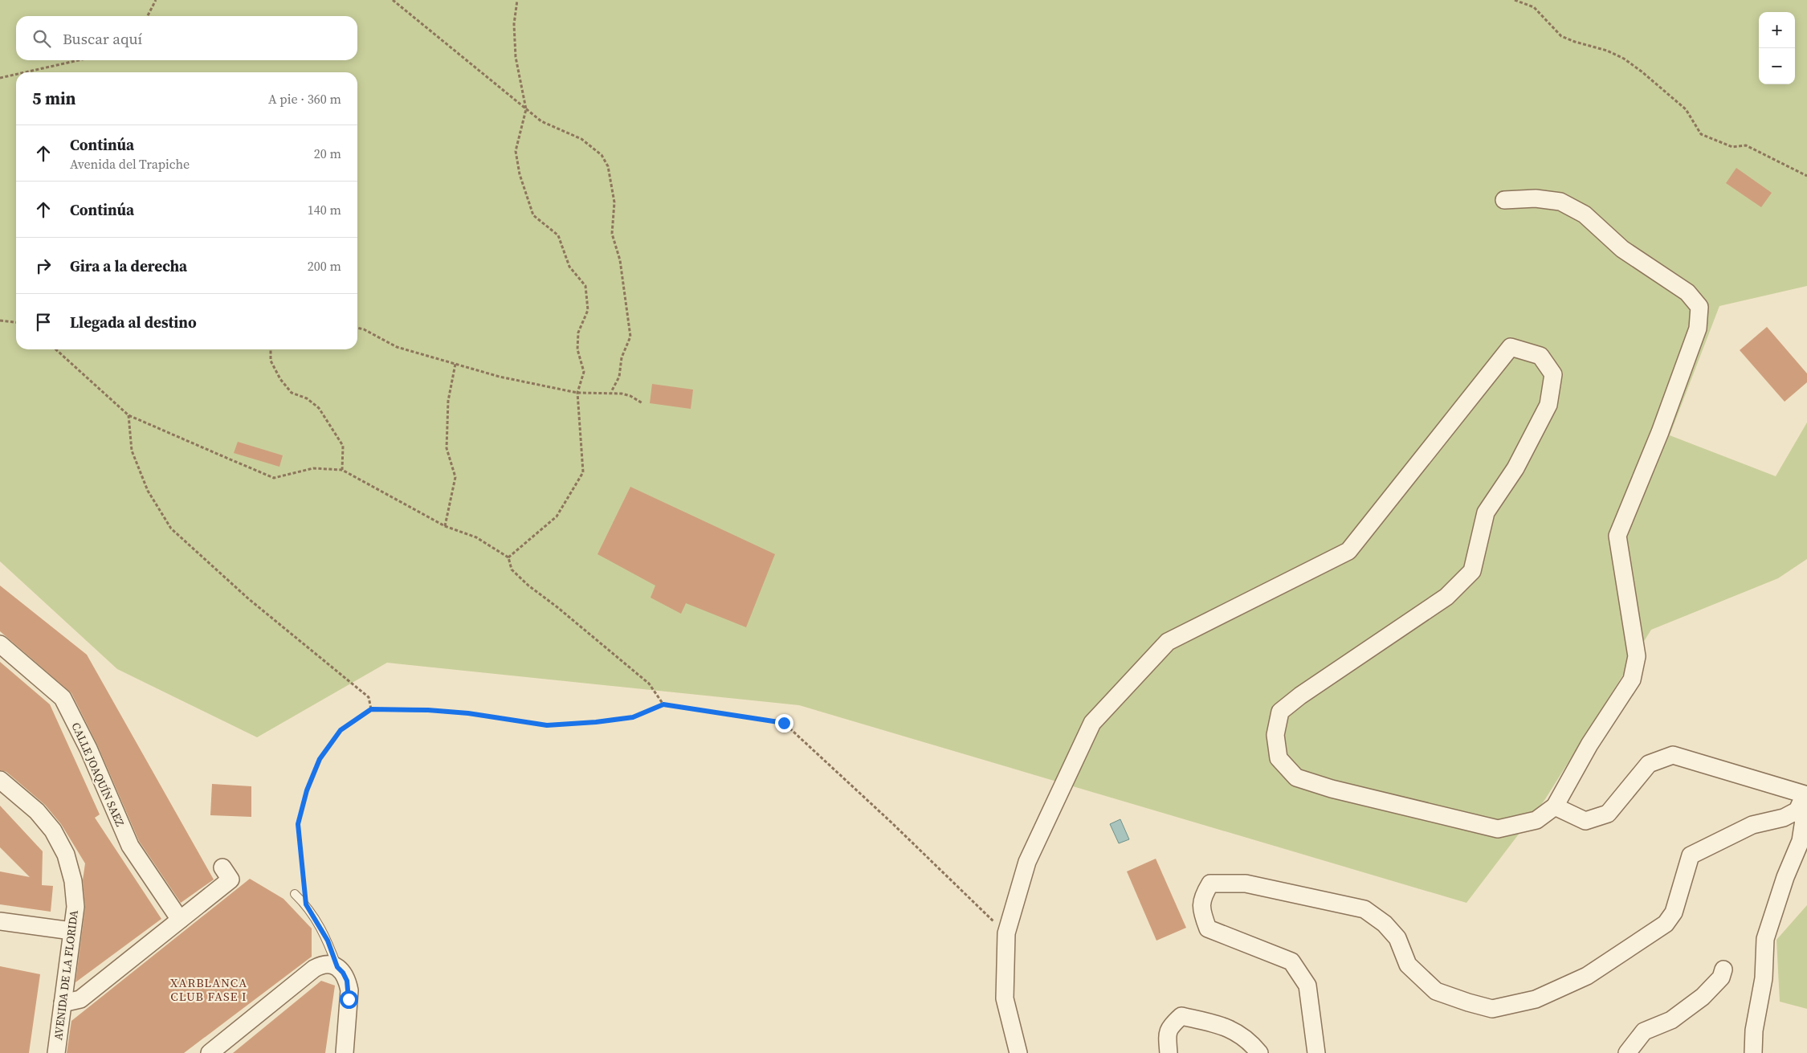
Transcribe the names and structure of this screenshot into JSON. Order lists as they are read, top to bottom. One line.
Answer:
{"streets":{"street":["CALLE JOAQUÍN SAEZ","AVENIDA DE LA FLORIDA"]},"districts":["XARBLANCA CLUB FASE I"],"page":{"map_buttons":["+","−"],"search":"Buscar aquí","heading":["5 min","A pie · 360 m"],"list":[["Continúa","Avenida del Trapiche","20 m"],["Continúa","140 m"],["Gira a la derecha","200 m"],"Llegada al destino"]}}
